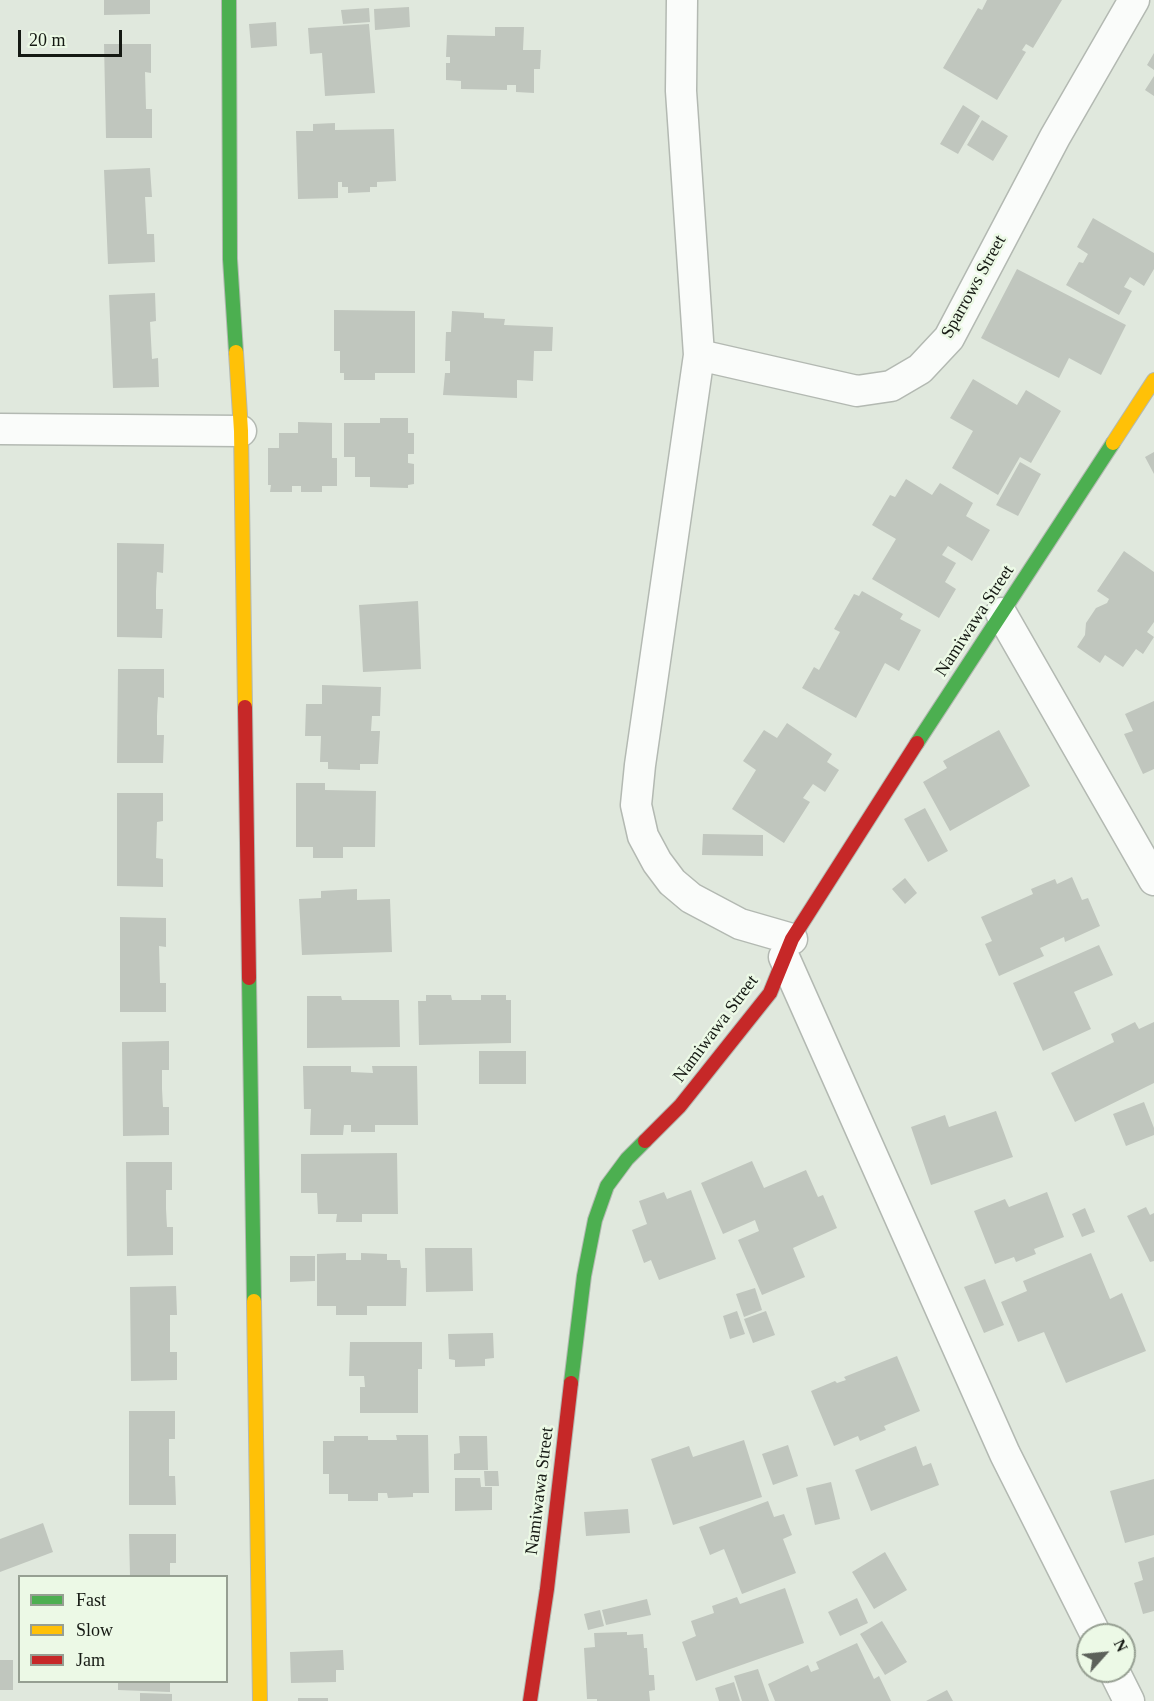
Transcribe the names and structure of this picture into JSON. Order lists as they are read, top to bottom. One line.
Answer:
{"streets":{"street":["Sparrows Street","Namiwawa Street"]},"legend":["Fast","Slow","Jam"],"scale_bar":"20 m","north":"top right"}
